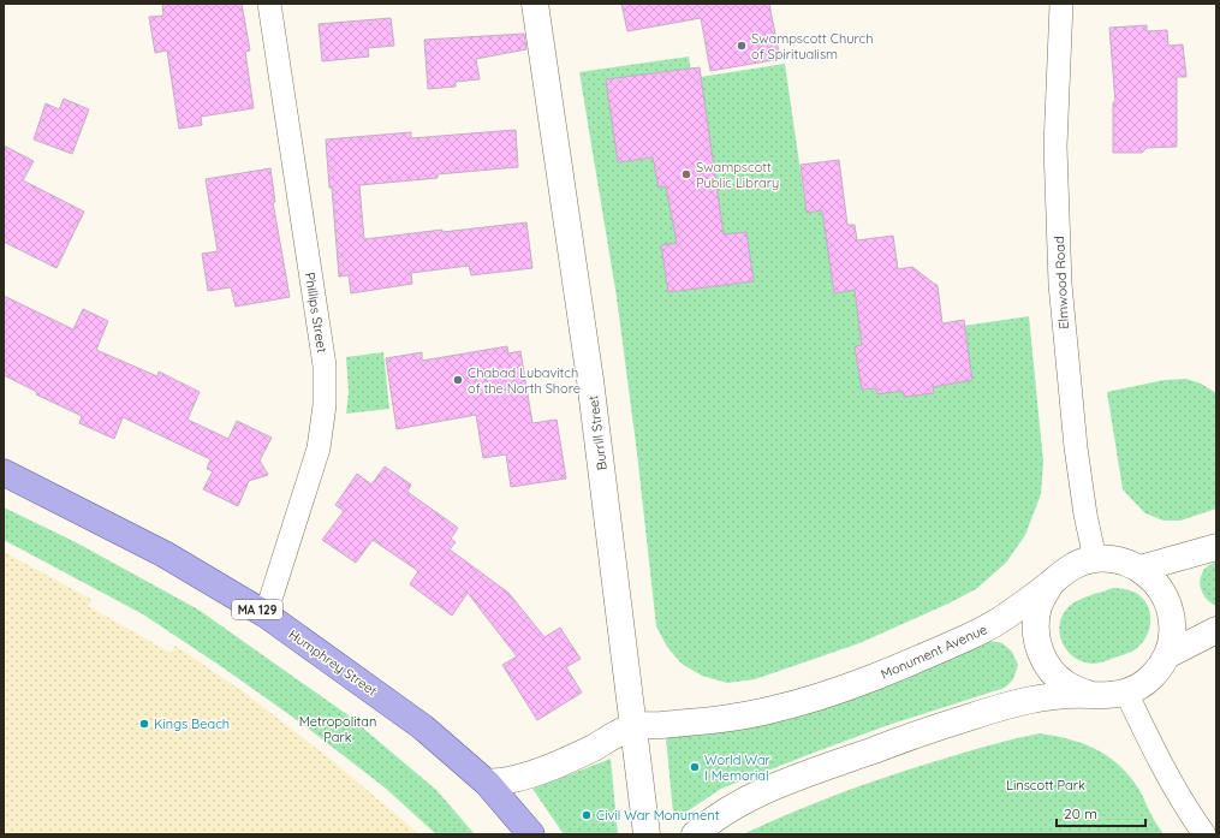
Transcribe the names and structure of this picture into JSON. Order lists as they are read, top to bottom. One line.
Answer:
{"streets":{"main road":["MA 129","Humphrey Street"],"street":["Elmwood Road","Phillips Street","Burrill Street","Monument Avenue"]},"crossings":[["Elmwood Road","Monument Avenue"],["Phillips Street","Humphrey Street"],["Burrill Street","Monument Avenue"]],"parks":["Metropolitan Park","Linscott Park"],"places":["Swampscott Church of Spiritualism","Swampscott Public Library","Chabad Lubavitch of the North Shore","Kings Beach","World War I Memorial","Civil War Monument"],"scale_bar":"20 m"}
